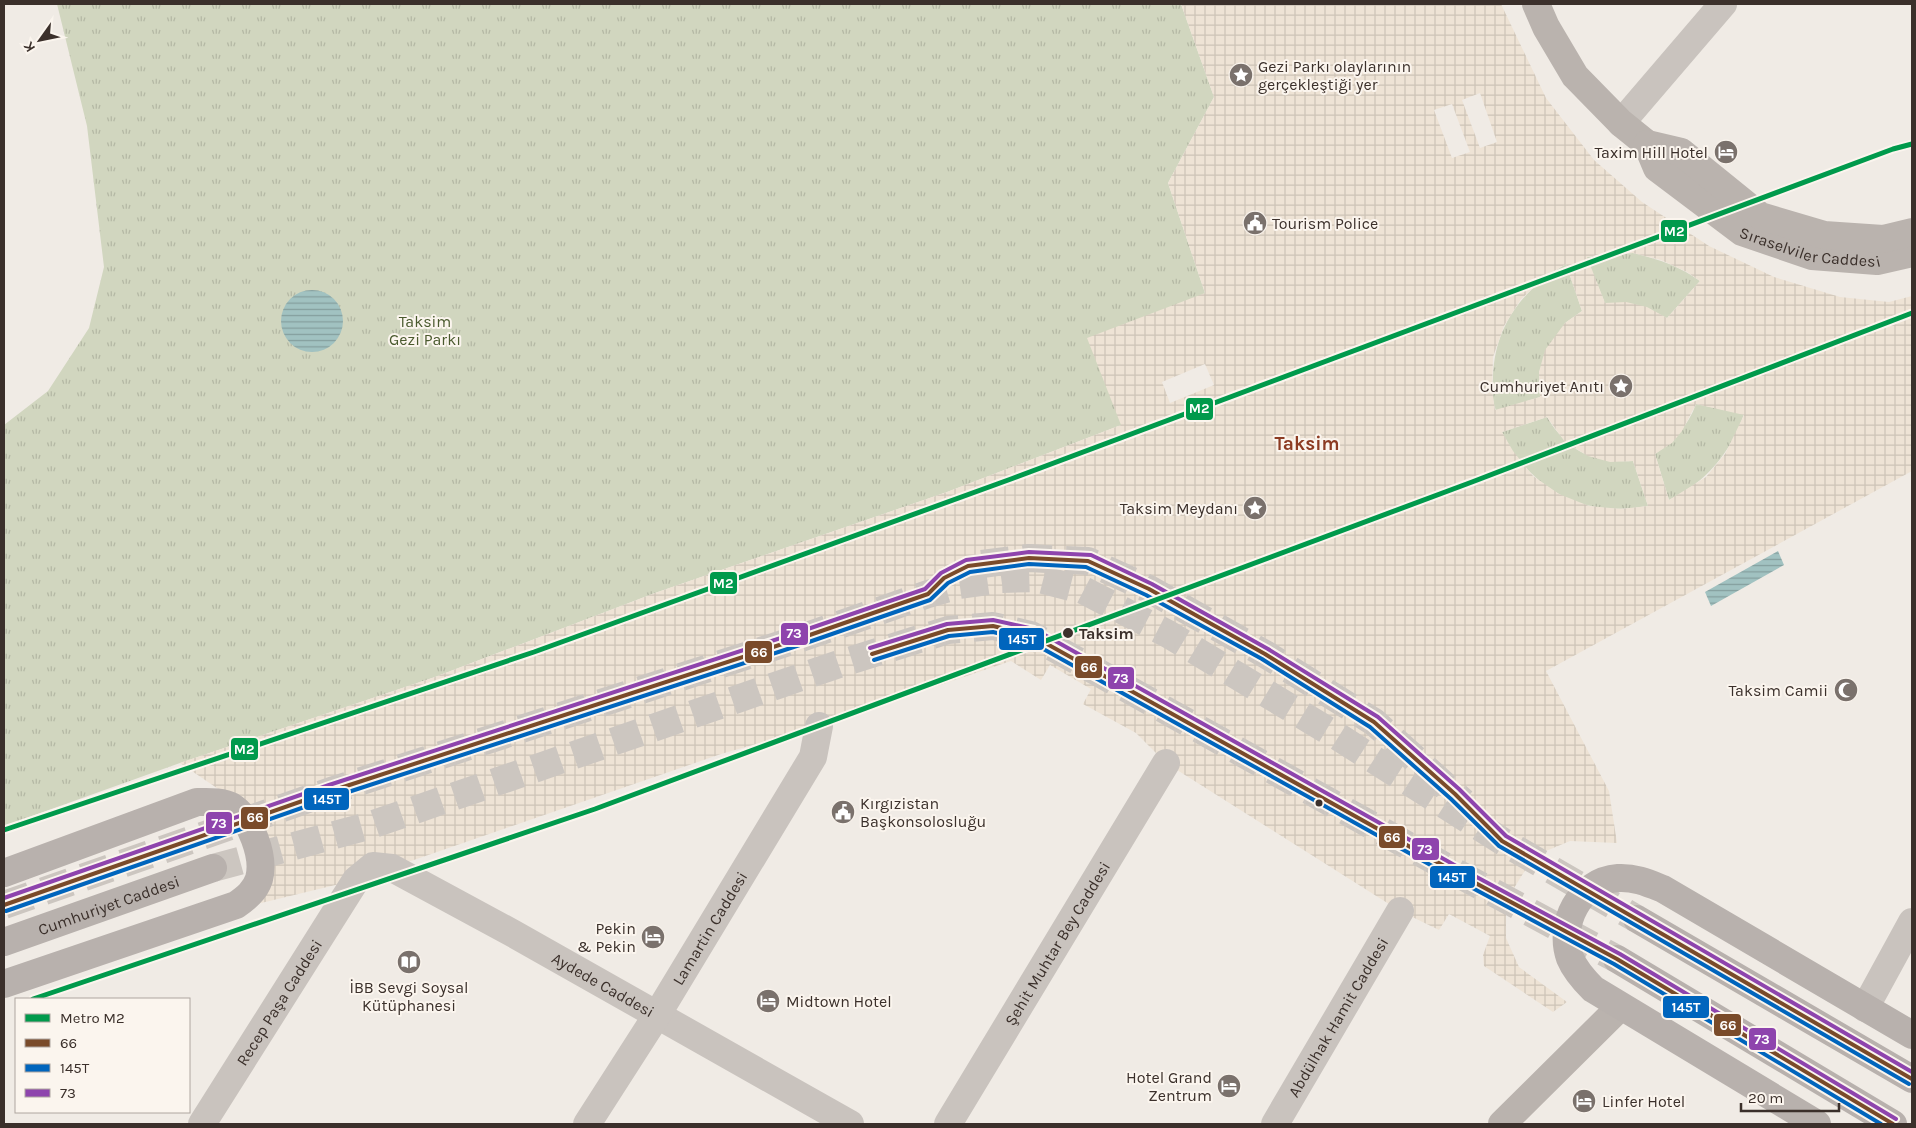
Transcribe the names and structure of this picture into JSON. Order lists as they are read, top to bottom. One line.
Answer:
{"streets":{"main road":["Sıraselviler Caddesi","Cumhuriyet Caddesi"],"street":["Lamartin Caddesi","Şehit Muhtar Bey Caddesi","Aydede Caddesi","Recep Paşa Caddesi","Abdülhak Hamit Caddesi"]},"crossings":[["Lamartin Caddesi","Aydede Caddesi"],["Aydede Caddesi","Recep Paşa Caddesi"]],"districts":["Taksim"],"parks":["Taksim Gezi Parkı"],"places":{"place":["Gezi Parkı olaylarının gerçekleştiği yer","Cumhuriyet Anıtı","Taksim Meydanı"],"hotel":["Taxim Hill Hotel","Pekin & Pekin","Midtown Hotel","Hotel Grand Zentrum","Linfer Hotel"],"public building":["Tourism Police","Kırgızistan Başkonsolosluğu"],"other":["Taksim"],"mosque":["Taksim Camii"],"library":["İBB Sevgi Soysal Kütüphanesi"]},"lines":["metro line M2","transit line 73","transit line 66","transit line 145T"],"legend":["Metro M2","66","145T","73"],"scale_bar":"20 m","north":"bottom left"}
